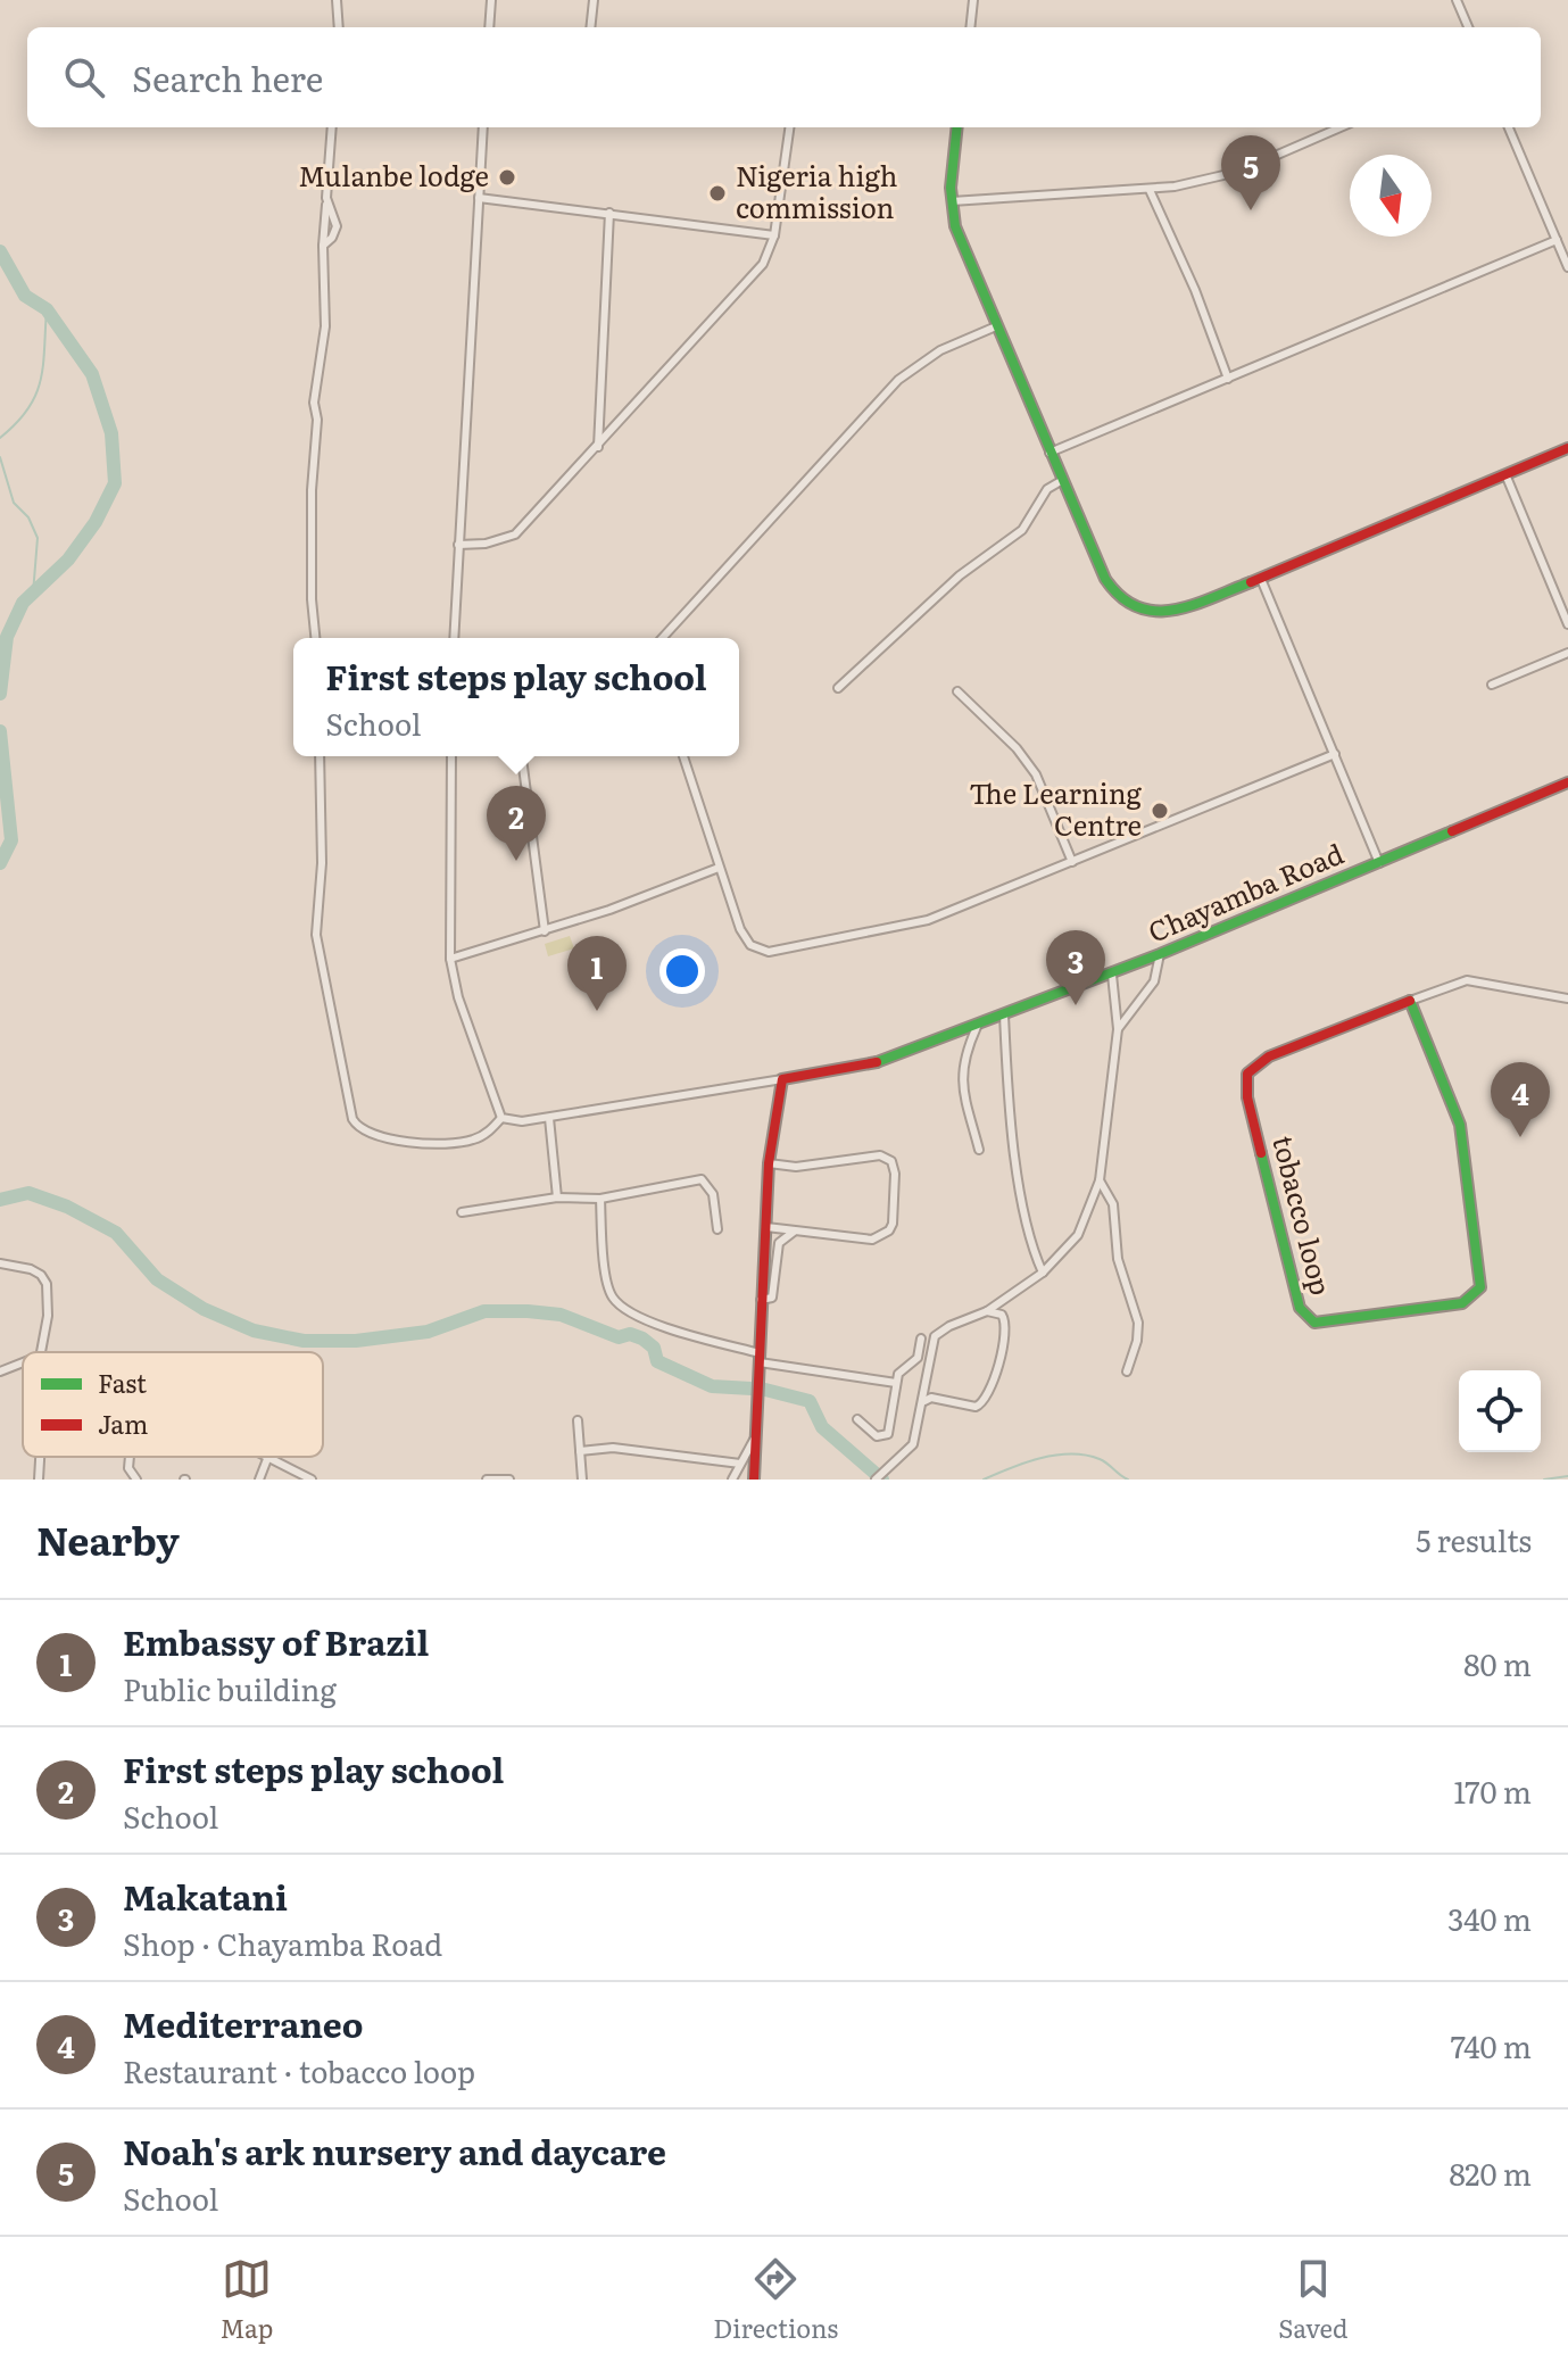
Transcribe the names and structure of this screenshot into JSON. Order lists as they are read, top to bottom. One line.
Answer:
{"streets":{"street":["Chayamba Road","tobacco loop"]},"places":["Mulanbe lodge","Nigeria high commission","The Learning Centre"],"legend":["Fast","Jam"],"north":"bottom","page":{"search":"Search here","pins":["5","2","3","1","4"],"popup":["First steps play school","School"],"heading":["Nearby","5 results"],"list":[{"mark":"1","name":"Embassy of Brazil","note":"Public building","value":"80 m"},{"mark":"2","name":"First steps play school","note":"School","value":"170 m"},{"mark":"3","name":"Makatani","note":"Shop · Chayamba Road","value":"340 m"},{"mark":"4","name":"Mediterraneo","note":"Restaurant · tobacco loop","value":"740 m"},{"mark":"5","name":"Noah's ark nursery and daycare","note":"School","value":"820 m"}],"nav":["Map","Directions","Saved"]}}
